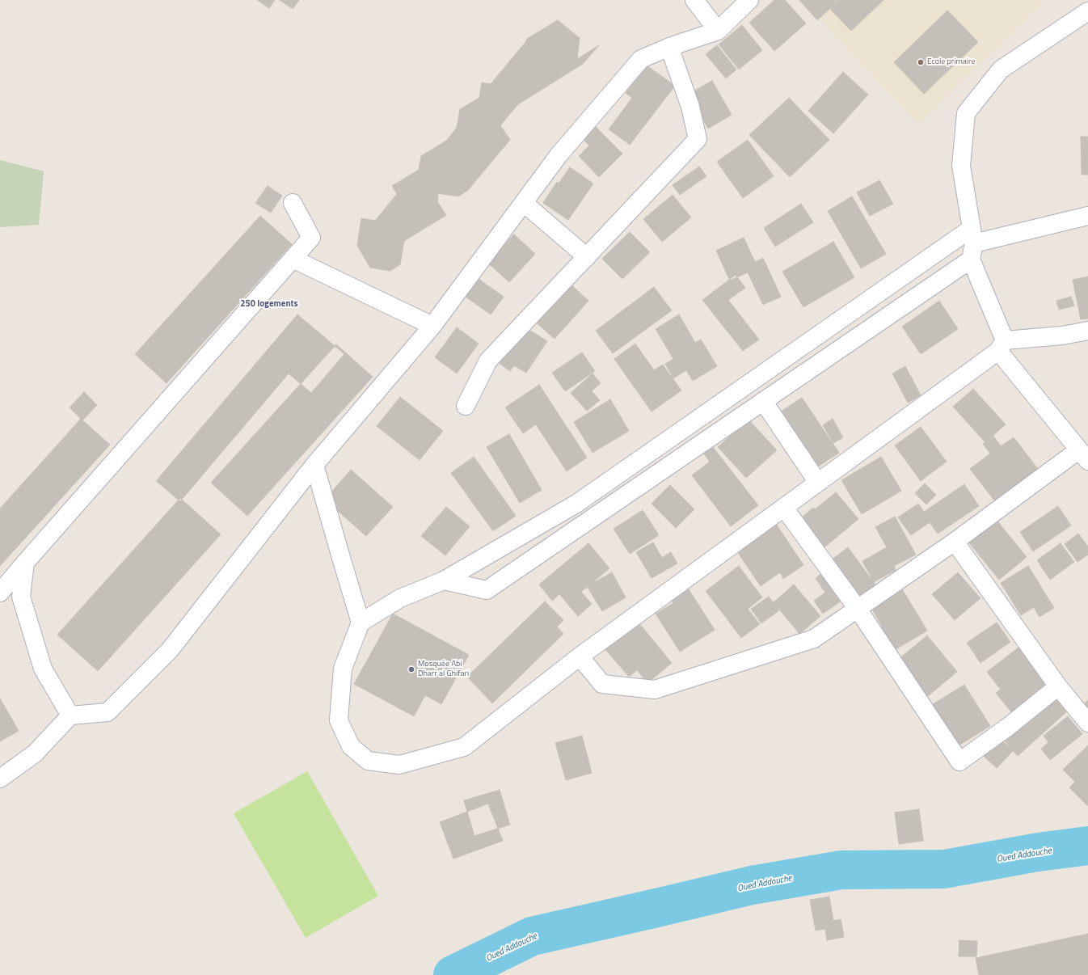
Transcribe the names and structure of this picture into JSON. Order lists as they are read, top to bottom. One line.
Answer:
{"districts":["250 logements"],"water":["Oued Addouche"],"places":["Ecole primaire","Mosquée Abi Dharr al Ghifari"]}
